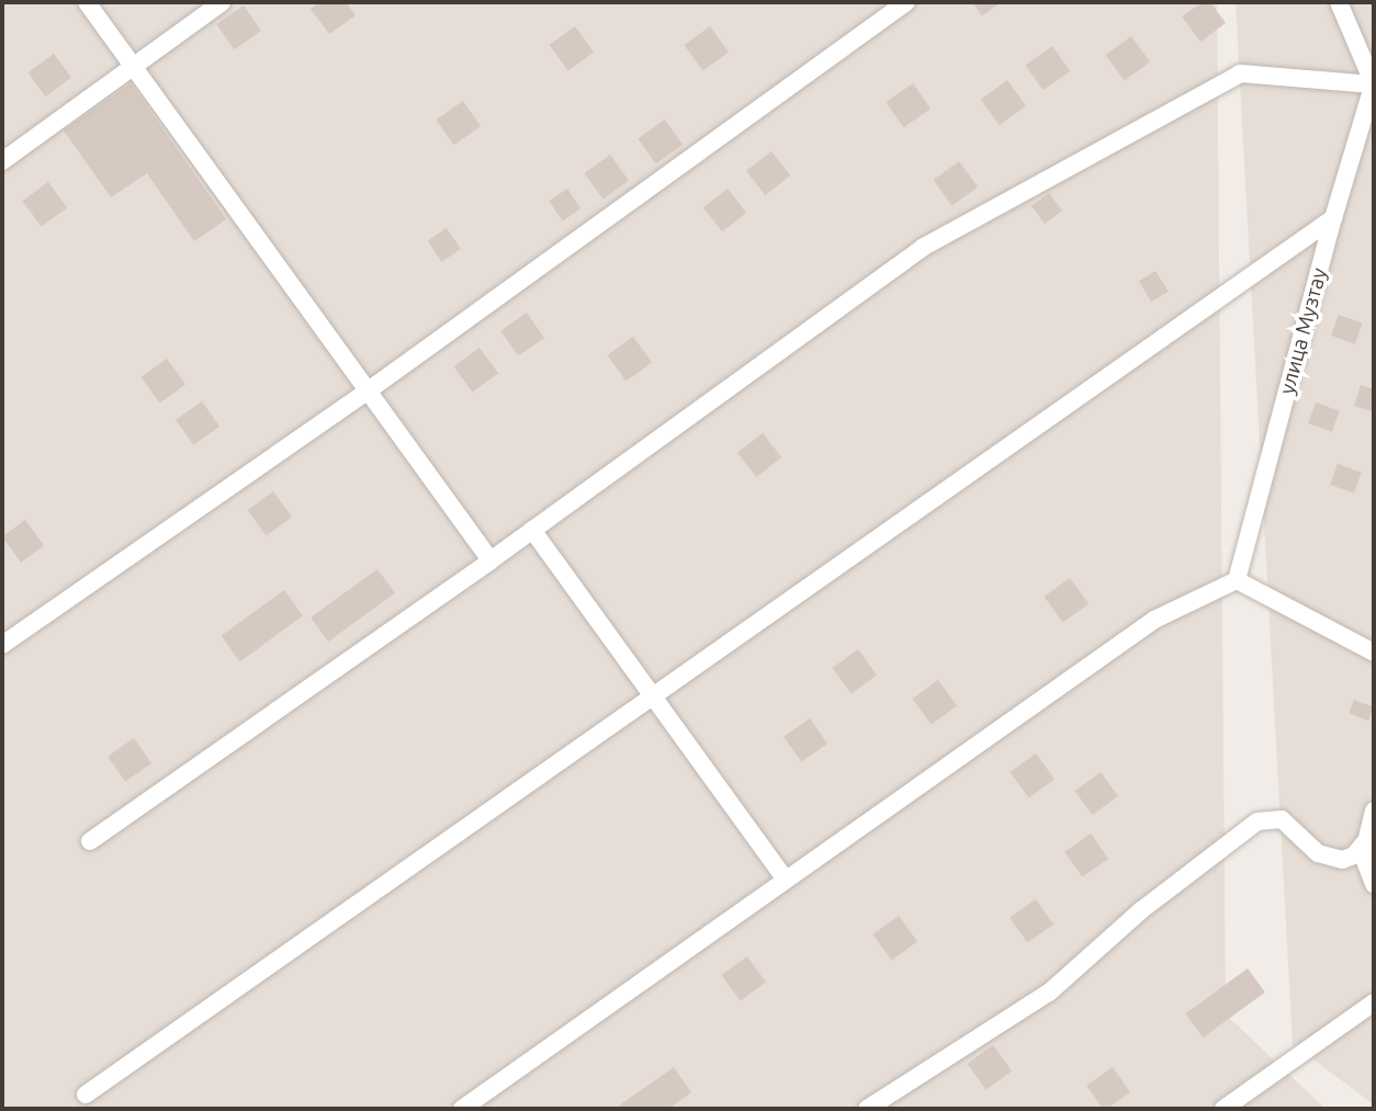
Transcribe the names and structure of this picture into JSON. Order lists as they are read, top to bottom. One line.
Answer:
{"streets":{"street":["улица Музтау"]}}
